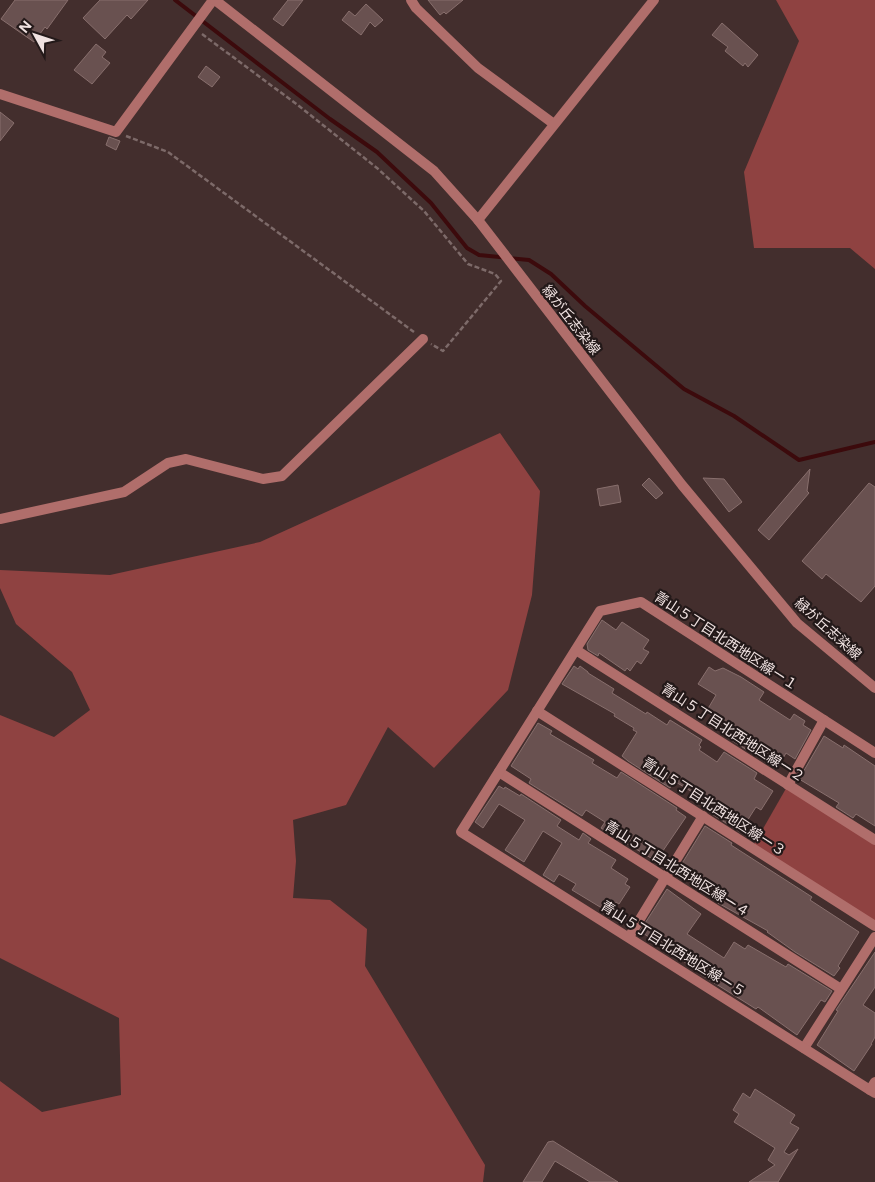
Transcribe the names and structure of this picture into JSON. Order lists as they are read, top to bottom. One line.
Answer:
{"streets":{"street":["緑が丘志染線","青山５丁目北西地区線ー１","青山５丁目北西地区線ー２","青山５丁目北西地区線ー３","青山５丁目北西地区線ー４","青山５丁目北西地区線ー５"]},"crossings":[["青山５丁目北西地区線ー１","青山５丁目北西地区線ー２"],["青山５丁目北西地区線ー１","青山５丁目北西地区線ー３"],["青山５丁目北西地区線ー１","青山５丁目北西地区線ー４"],["青山５丁目北西地区線ー１","青山５丁目北西地区線ー５"]],"north":"top left"}
